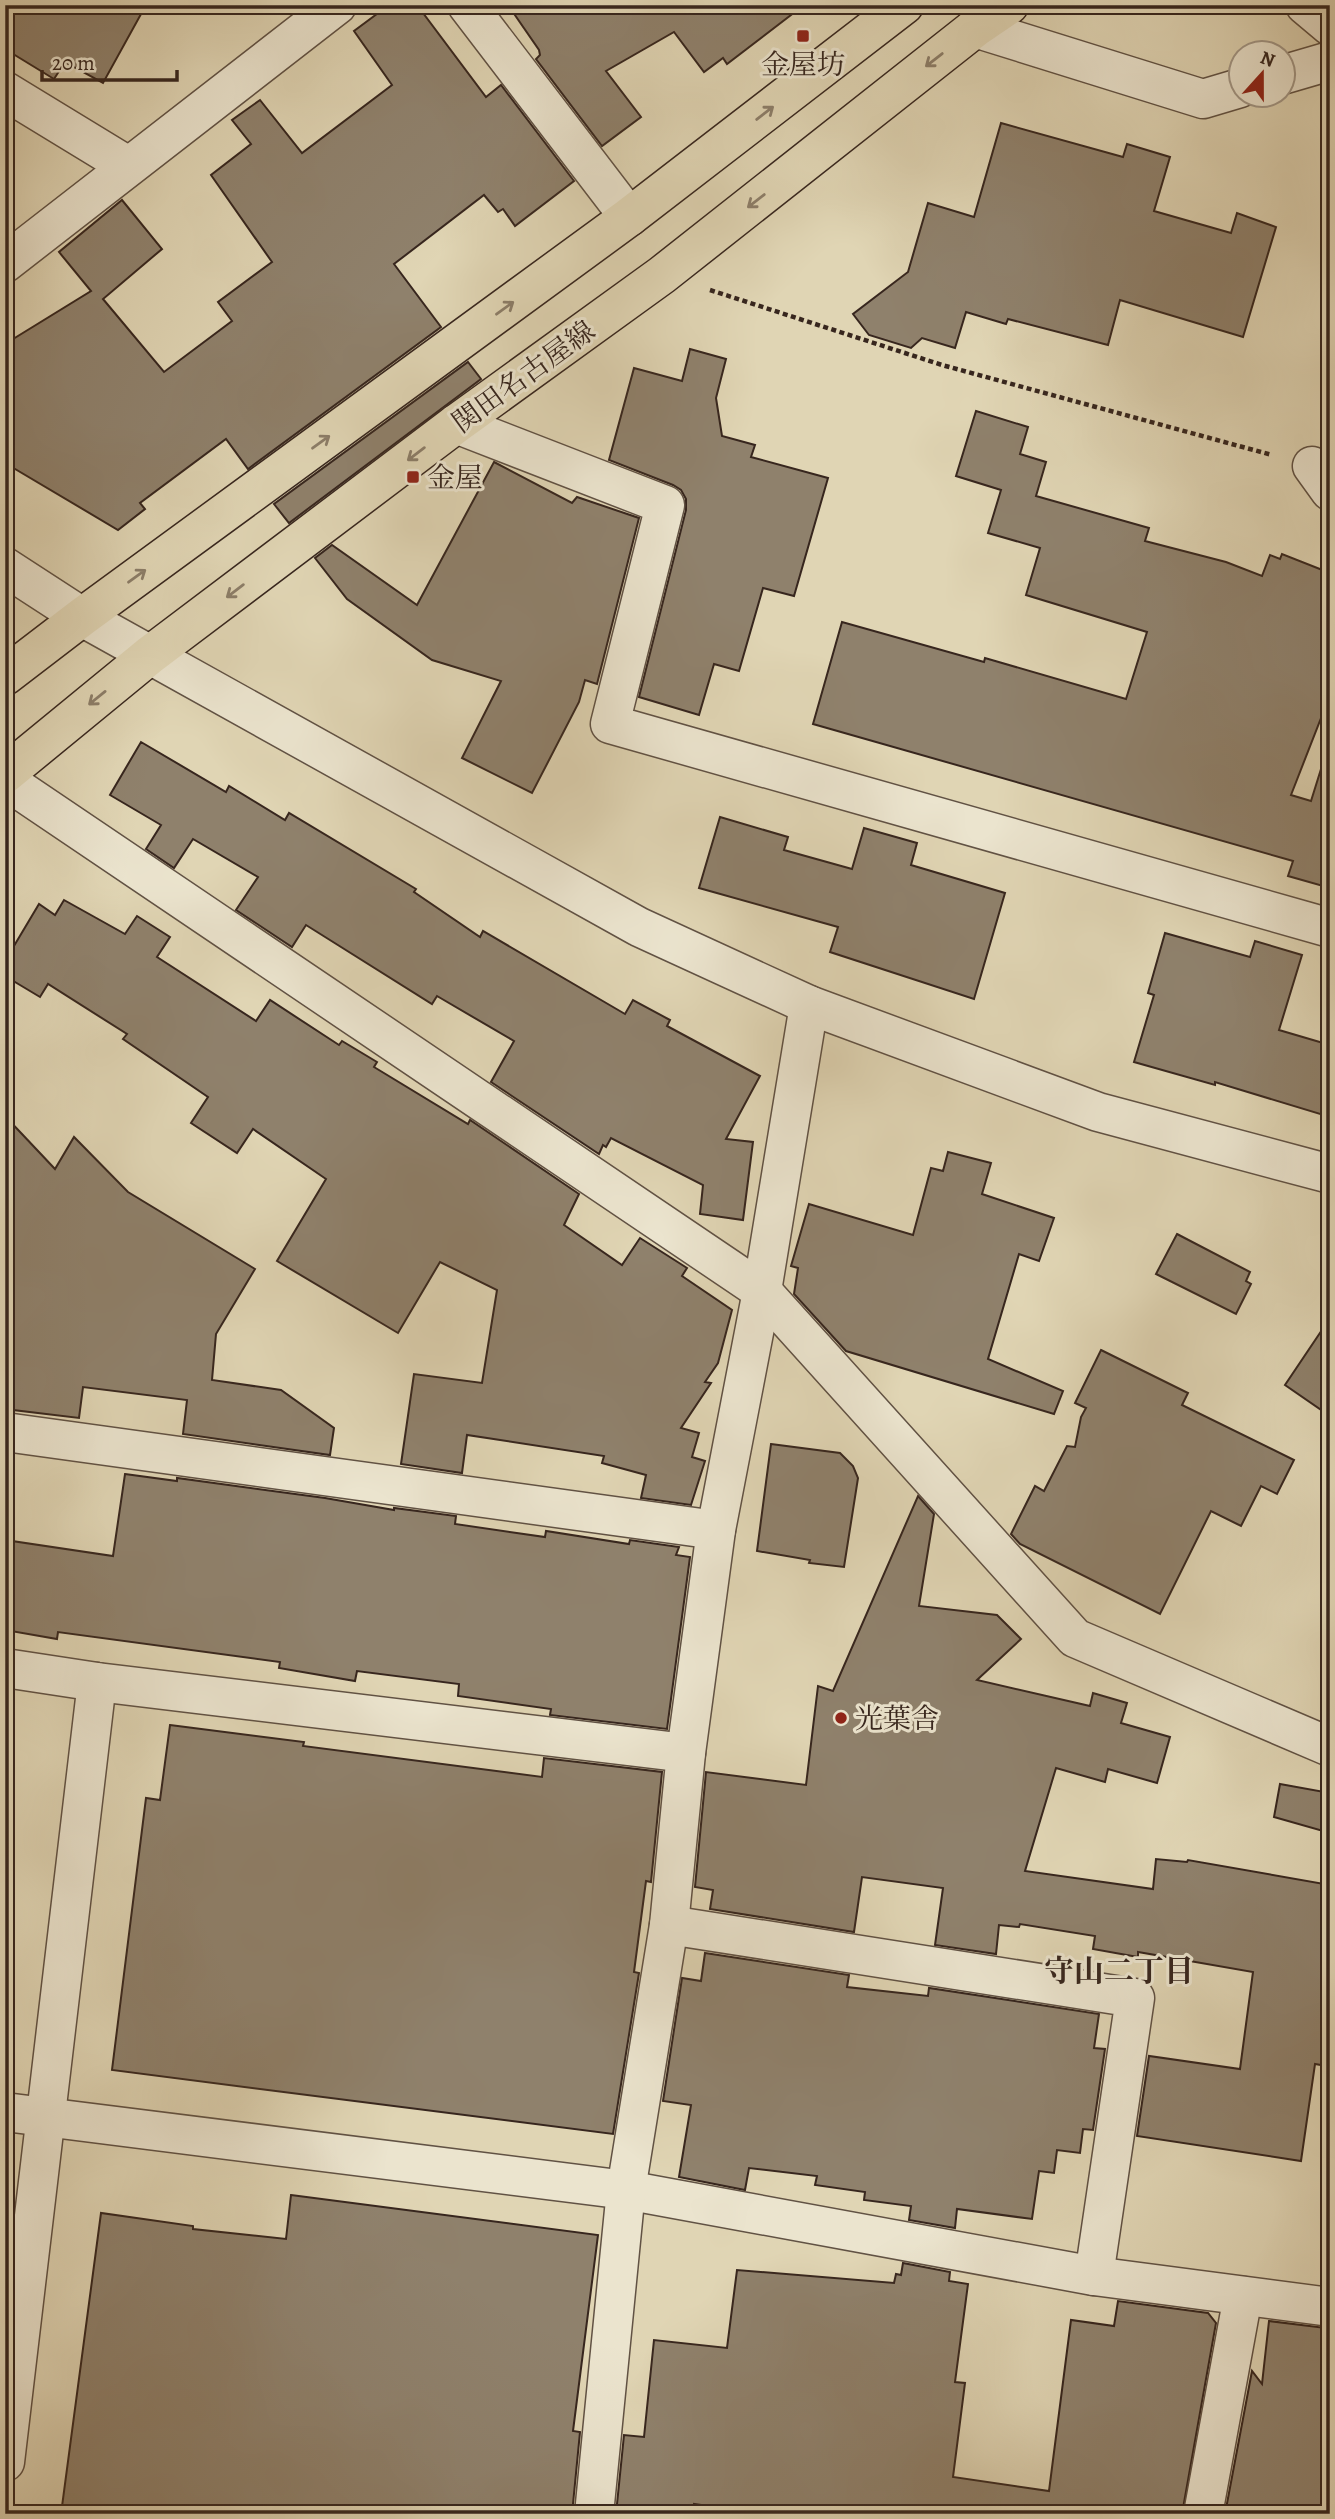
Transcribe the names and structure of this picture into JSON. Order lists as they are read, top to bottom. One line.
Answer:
{"streets":{"main road":["関田名古屋線"]},"districts":["守山二丁目"],"places":{"transit":["金屋坊","金屋"],"other":["光葉舎"]},"scale_bar":"20 m","north":"top"}
